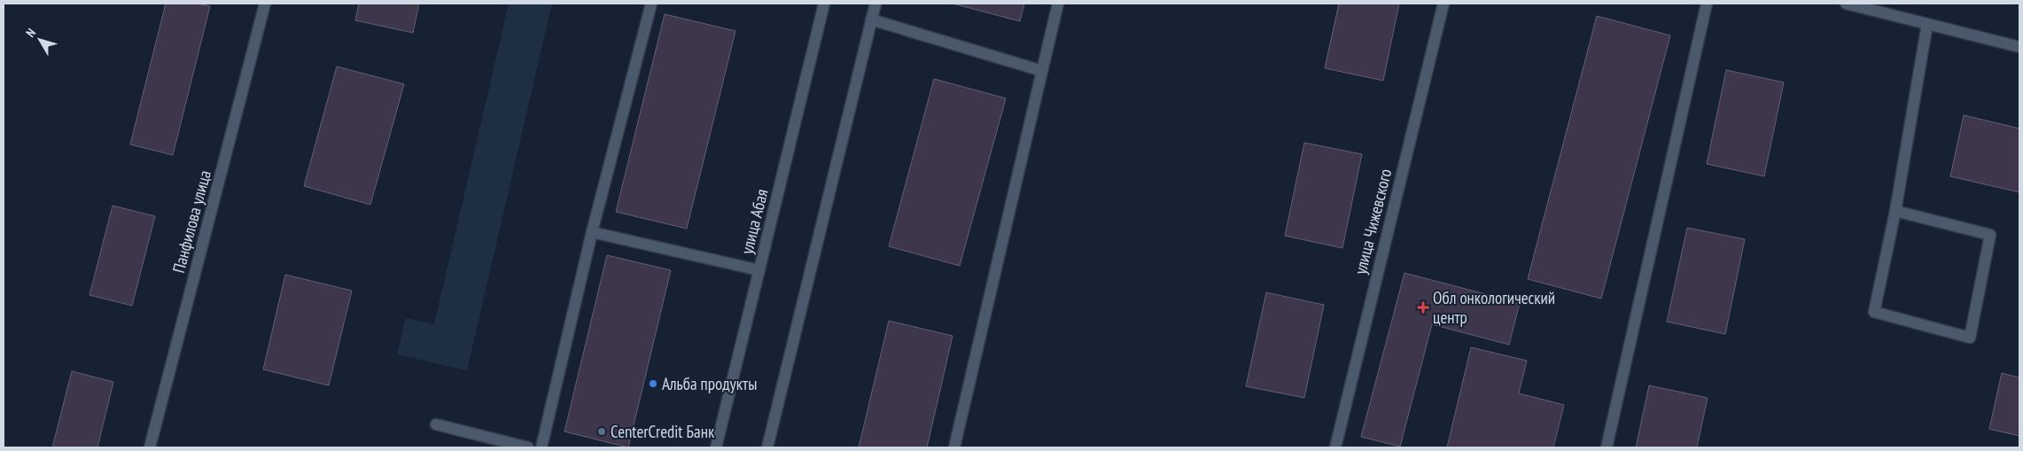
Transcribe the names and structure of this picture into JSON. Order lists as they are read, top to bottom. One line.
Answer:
{"streets":{"street":["Панфилова улица","улица Абая","улица Чижевского"]},"places":{"health":["Обл онкологический центр"],"other":["Альба продукты","CenterCredit Банк"]},"north":"top left"}
